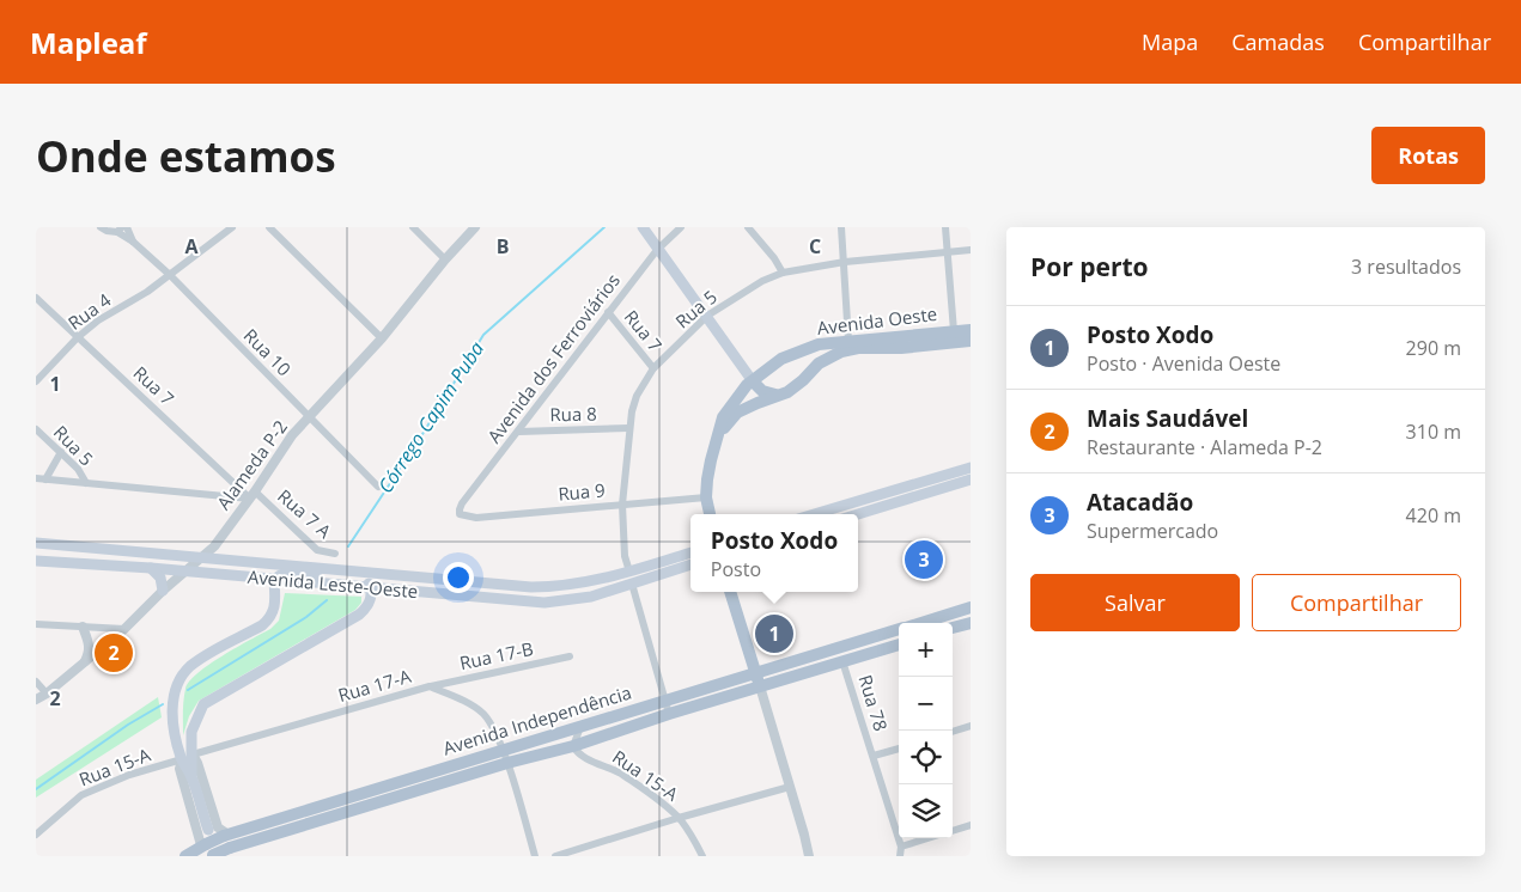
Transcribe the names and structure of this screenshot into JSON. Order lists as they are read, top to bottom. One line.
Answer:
{"streets":{"main road":["Avenida Oeste","Avenida Leste-Oeste","Avenida Independência"],"street":["Rua 5","Rua 4","Rua 7","Rua 10","Avenida dos Ferroviários","Rua 8","Alameda P-2","Rua 9","Rua 7 A","Rua 17-B","Rua 17-A","Rua 78","Rua 15-A"]},"crossings":[["Rua 5","Rua 7"],["Rua 5","Rua 8"],["Rua 5","Rua 9"],["Rua 5","Avenida Leste-Oeste"],["Rua 4","Rua 7"],["Rua 4","Rua 10"],["Avenida Oeste","Rua 9"],["Rua 7","Avenida dos Ferroviários"],["Rua 7","Alameda P-2"],["Rua 7","Rua 7 A"],["Rua 10","Alameda P-2"],["Avenida dos Ferroviários","Rua 8"],["Avenida dos Ferroviários","Rua 9"],["Alameda P-2","Rua 7 A"],["Alameda P-2","Avenida Leste-Oeste"],["Rua 17-B","Rua 17-A"],["Rua 17-A","Avenida Independência"],["Rua 78","Avenida Independência"],["Avenida Independência","Rua 15-A"]],"water":["Córrego Capim Puba"],"page":{"header":"Mapleaf","nav":["Mapa","Camadas","Compartilhar"],"buttons":["Rotas",["Salvar","Compartilhar"]],"title":"Onde estamos","heading":["Por perto","3 resultados"],"list":[{"mark":"1","name":"Posto Xodo","note":"Posto · Avenida Oeste","value":"290 m"},{"mark":"2","name":"Mais Saudável","note":"Restaurante · Alameda P-2","value":"310 m"},{"mark":"3","name":"Atacadão","note":"Supermercado","value":"420 m"}],"popup":["Posto Xodo","Posto"],"pins":["3","1","2"],"map_buttons":["+","−"]},"grid":{"columns":["A","B","C"],"rows":["1","2"]}}
